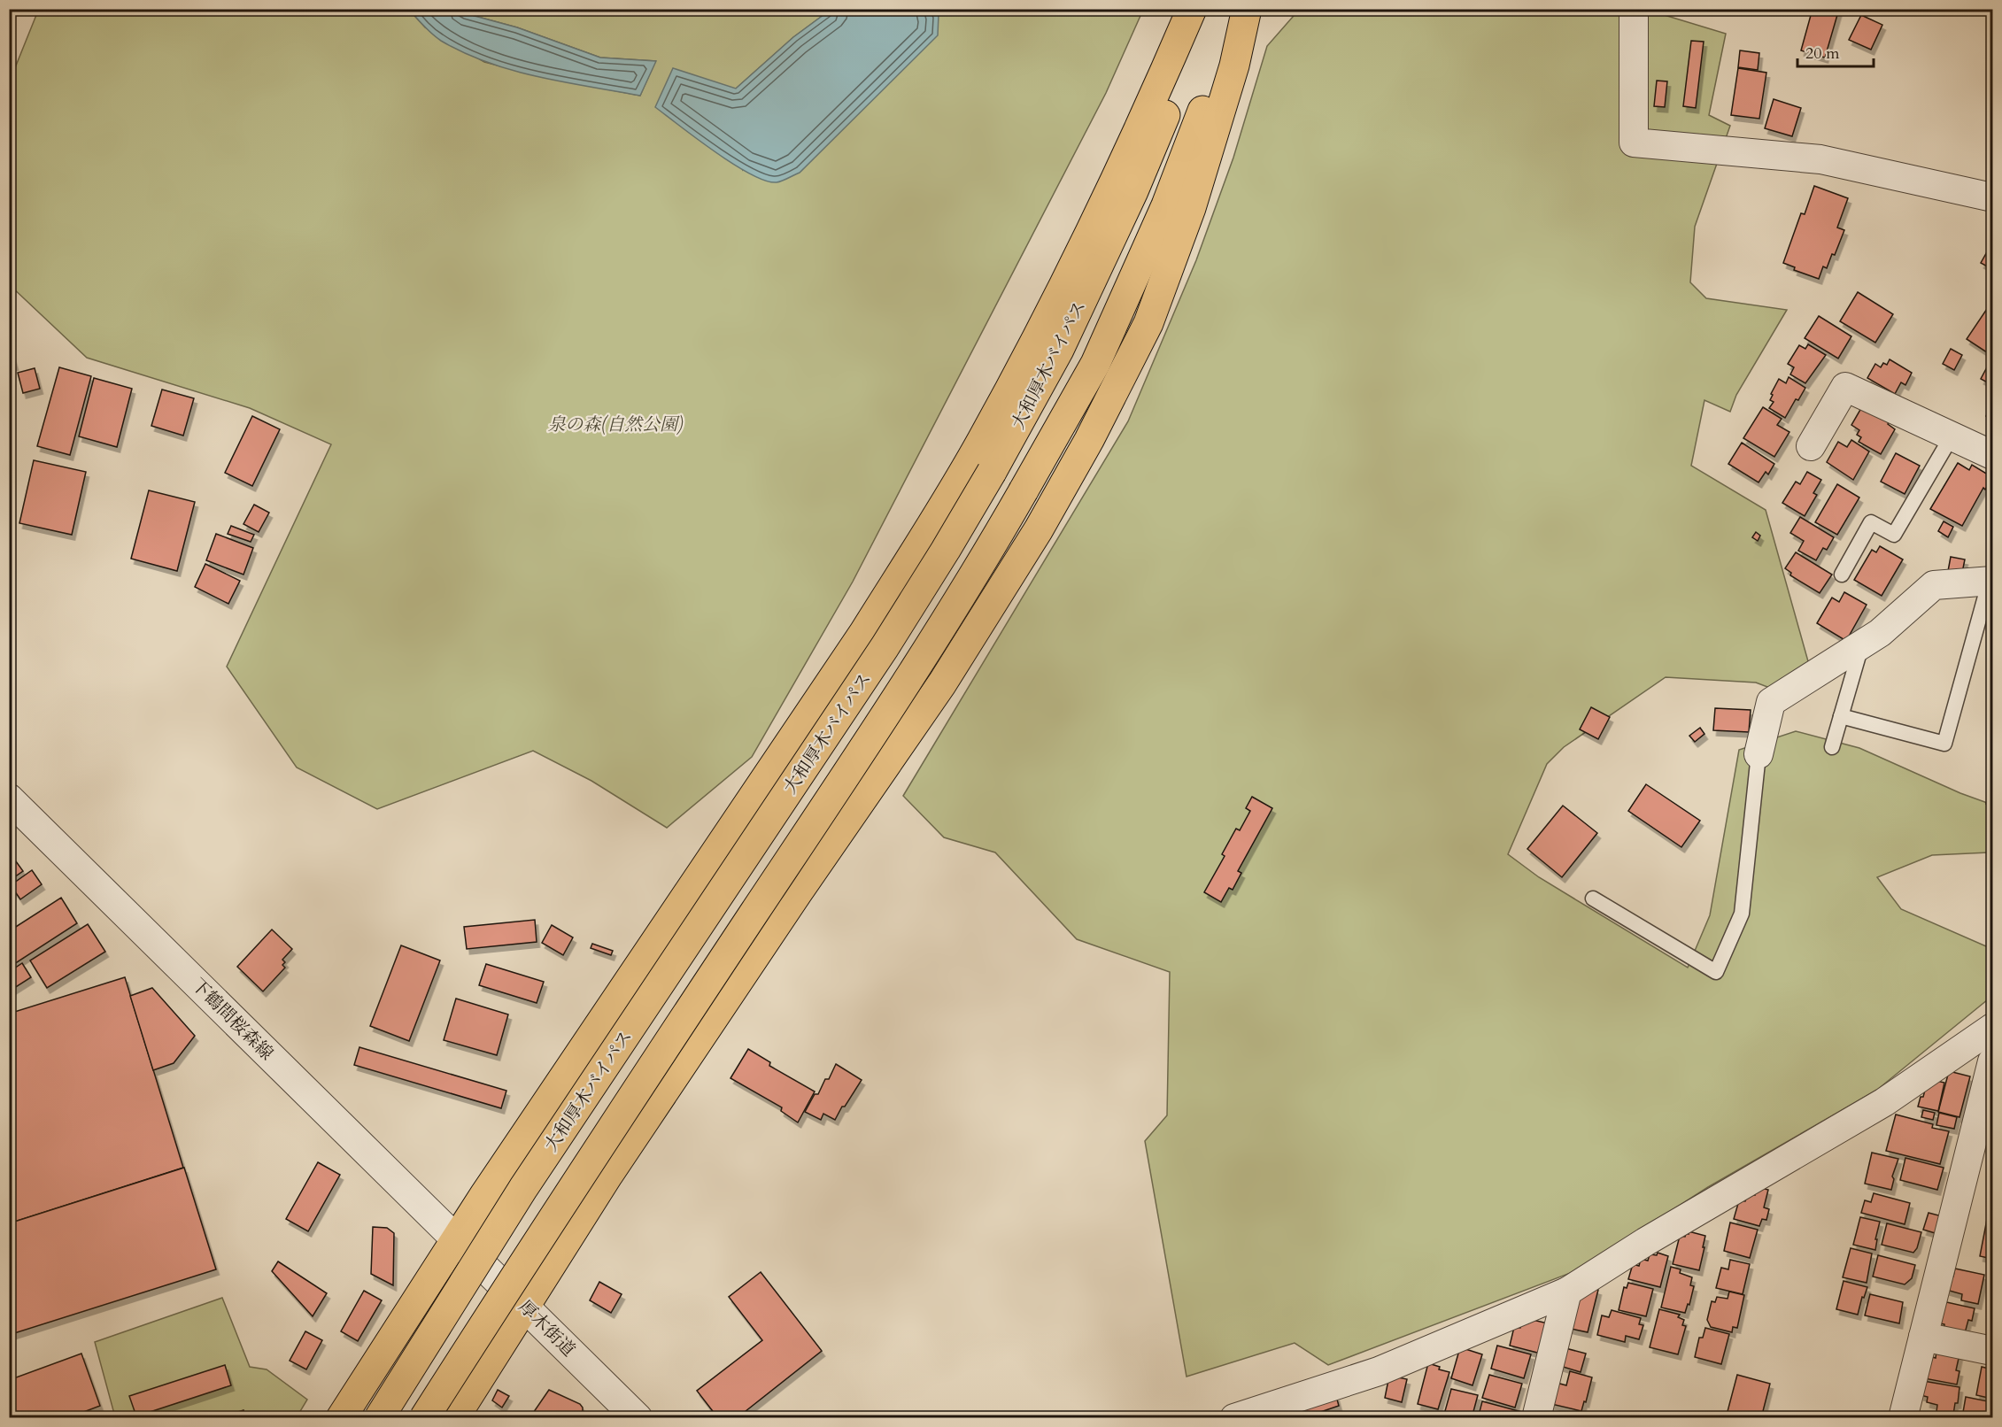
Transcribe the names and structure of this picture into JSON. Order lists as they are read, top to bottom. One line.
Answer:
{"streets":{"highway":["大和厚木バイパス"],"street":["下鶴間桜森線","厚木街道"]},"crossings":[["下鶴間桜森線","厚木街道"]],"parks":["泉の森(自然公園)"],"scale_bar":"20 m"}
